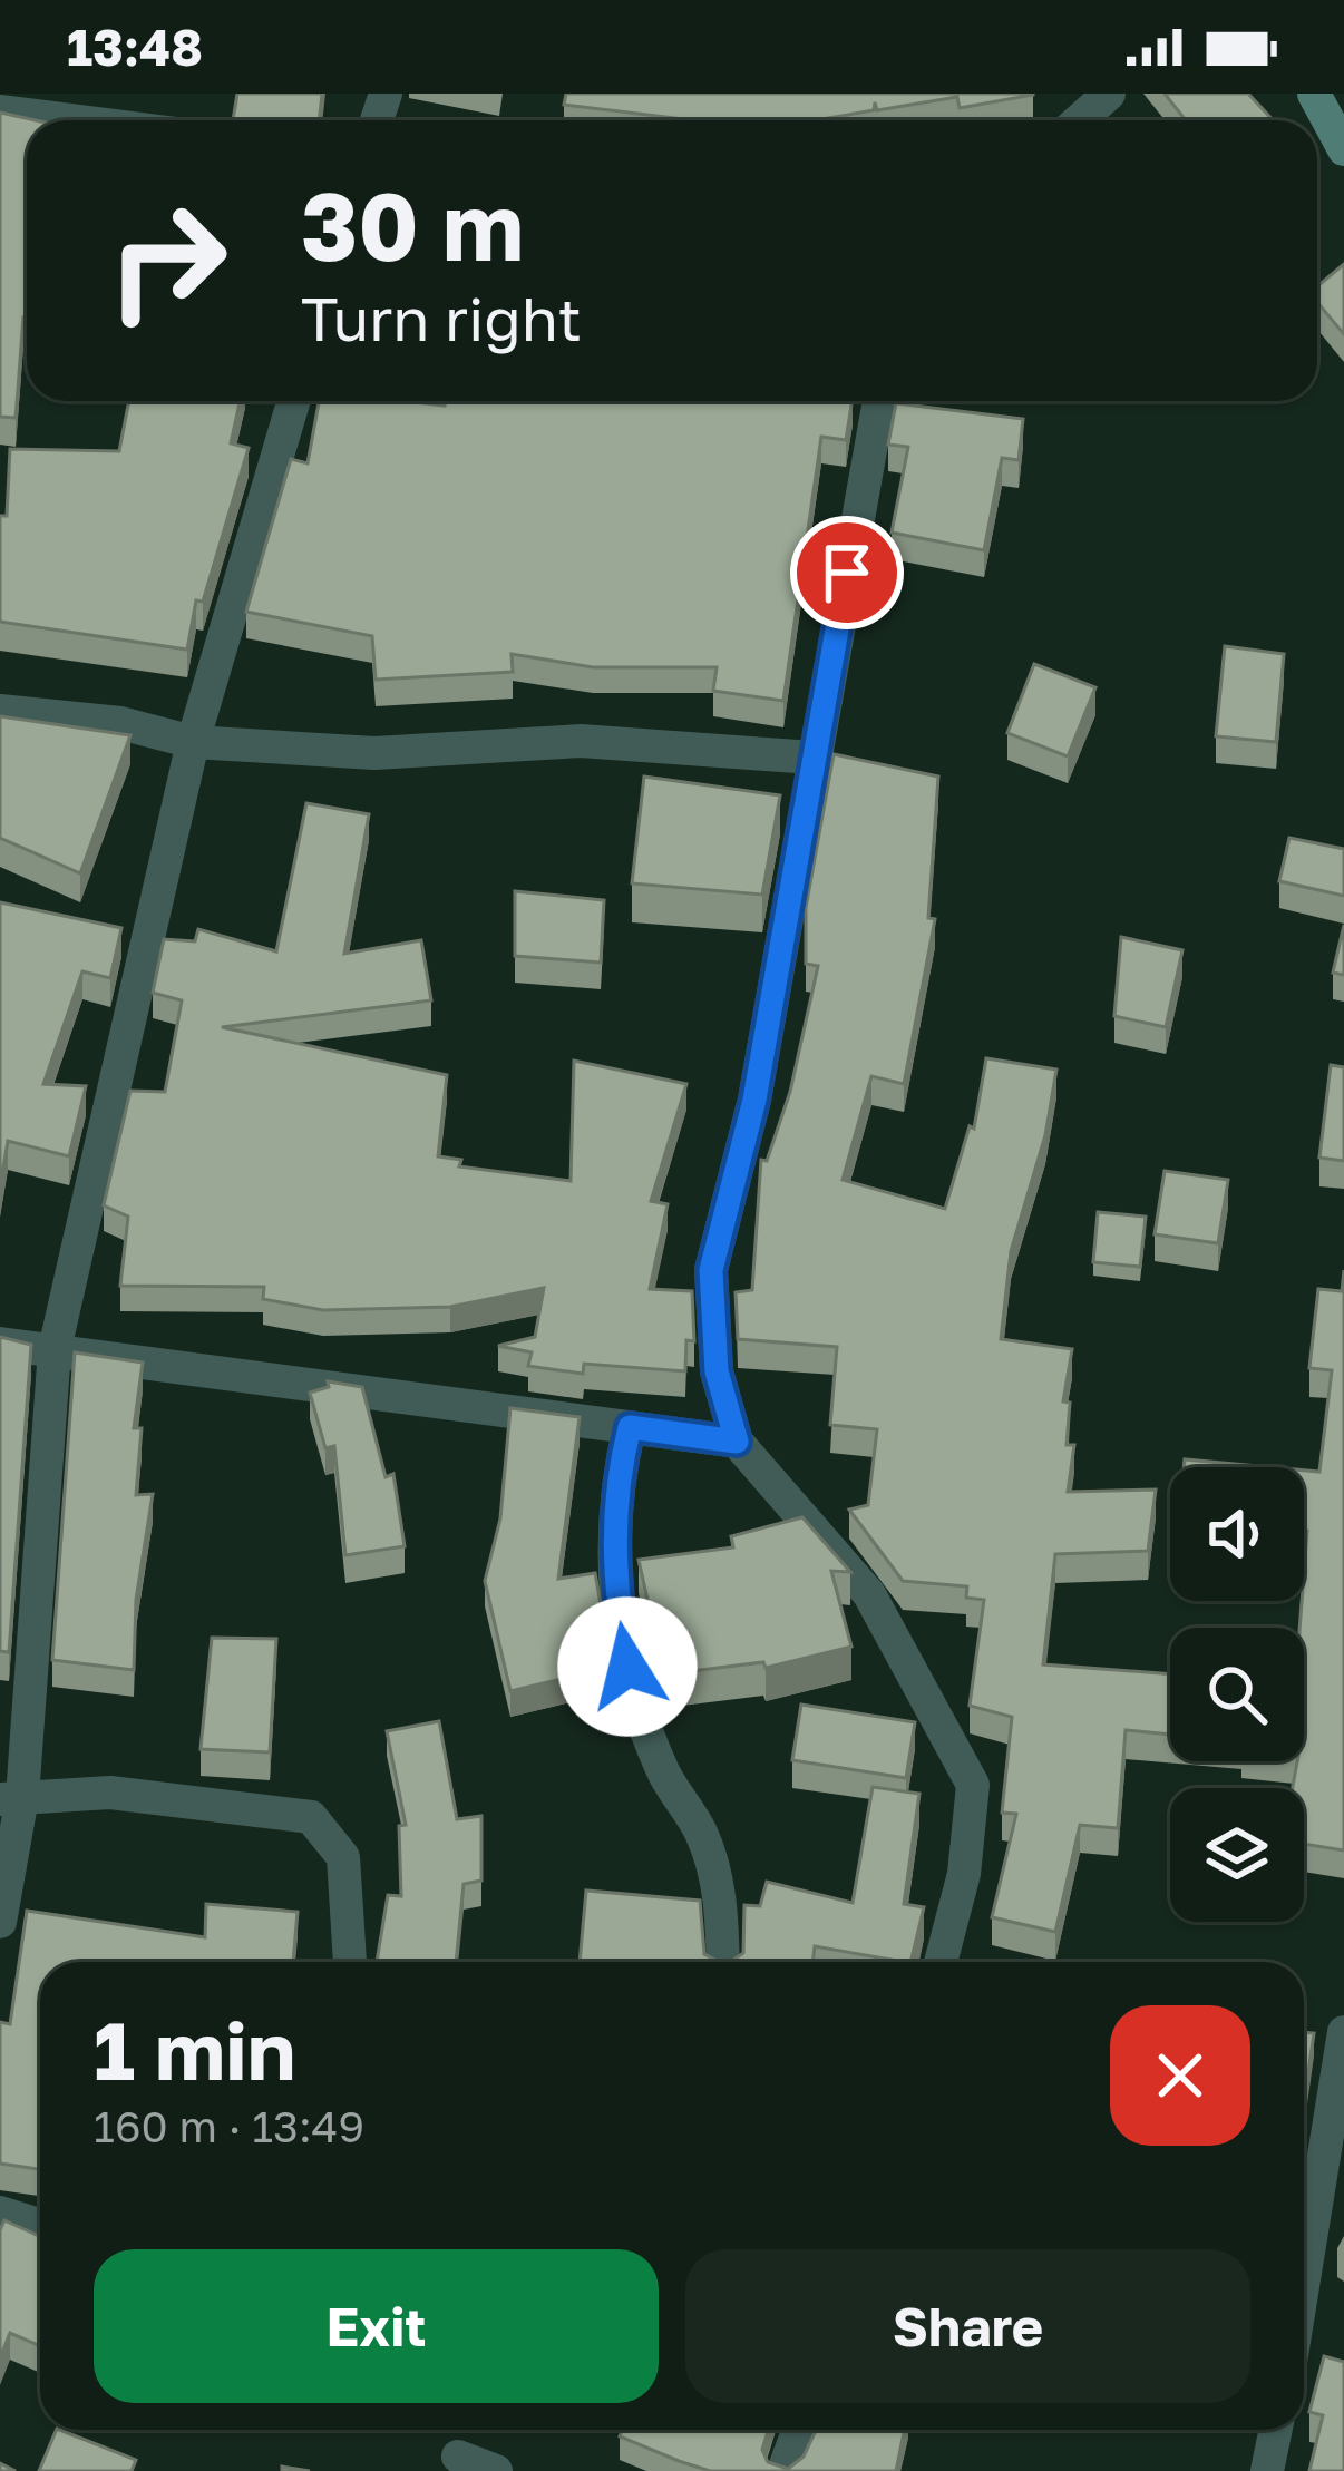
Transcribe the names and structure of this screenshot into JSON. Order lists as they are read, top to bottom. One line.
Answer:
{"page":{"status":"13:48","turn":["30 m","Turn right"],"heading":["1 min","160 m · 13:49"],"buttons":["Exit","Share"]}}
